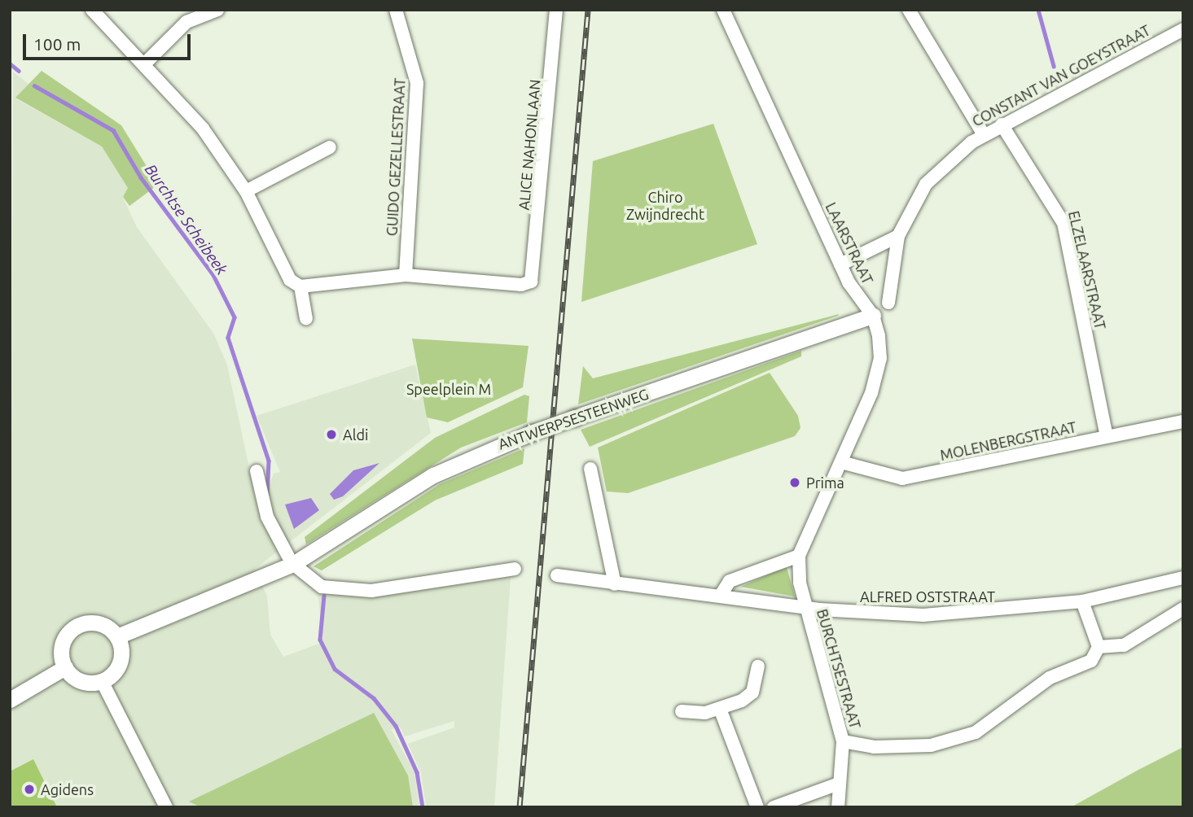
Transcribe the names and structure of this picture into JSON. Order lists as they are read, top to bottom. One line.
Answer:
{"streets":{"street":["CONSTANT VAN GOEYSTRAAT","ALICE NAHONLAAN","GUIDO GEZELLESTRAAT","LAARSTRAAT","ELZELAARSTRAAT","ANTWERPSESTEENWEG","MOLENBERGSTRAAT","ALFRED OSTSTRAAT","BURCHTSESTRAAT"]},"crossings":[["CONSTANT VAN GOEYSTRAAT","ELZELAARSTRAAT"],["ALICE NAHONLAAN","GUIDO GEZELLESTRAAT"],["LAARSTRAAT","ANTWERPSESTEENWEG"],["LAARSTRAAT","MOLENBERGSTRAAT"],["ELZELAARSTRAAT","MOLENBERGSTRAAT"],["ALFRED OSTSTRAAT","BURCHTSESTRAAT"]],"water":["Burchtse Scheibeek"],"parks":["Chiro Zwijndrecht","Speelplein M"],"places":["Aldi","Prima","Agidens"],"scale_bar":"100 m"}
